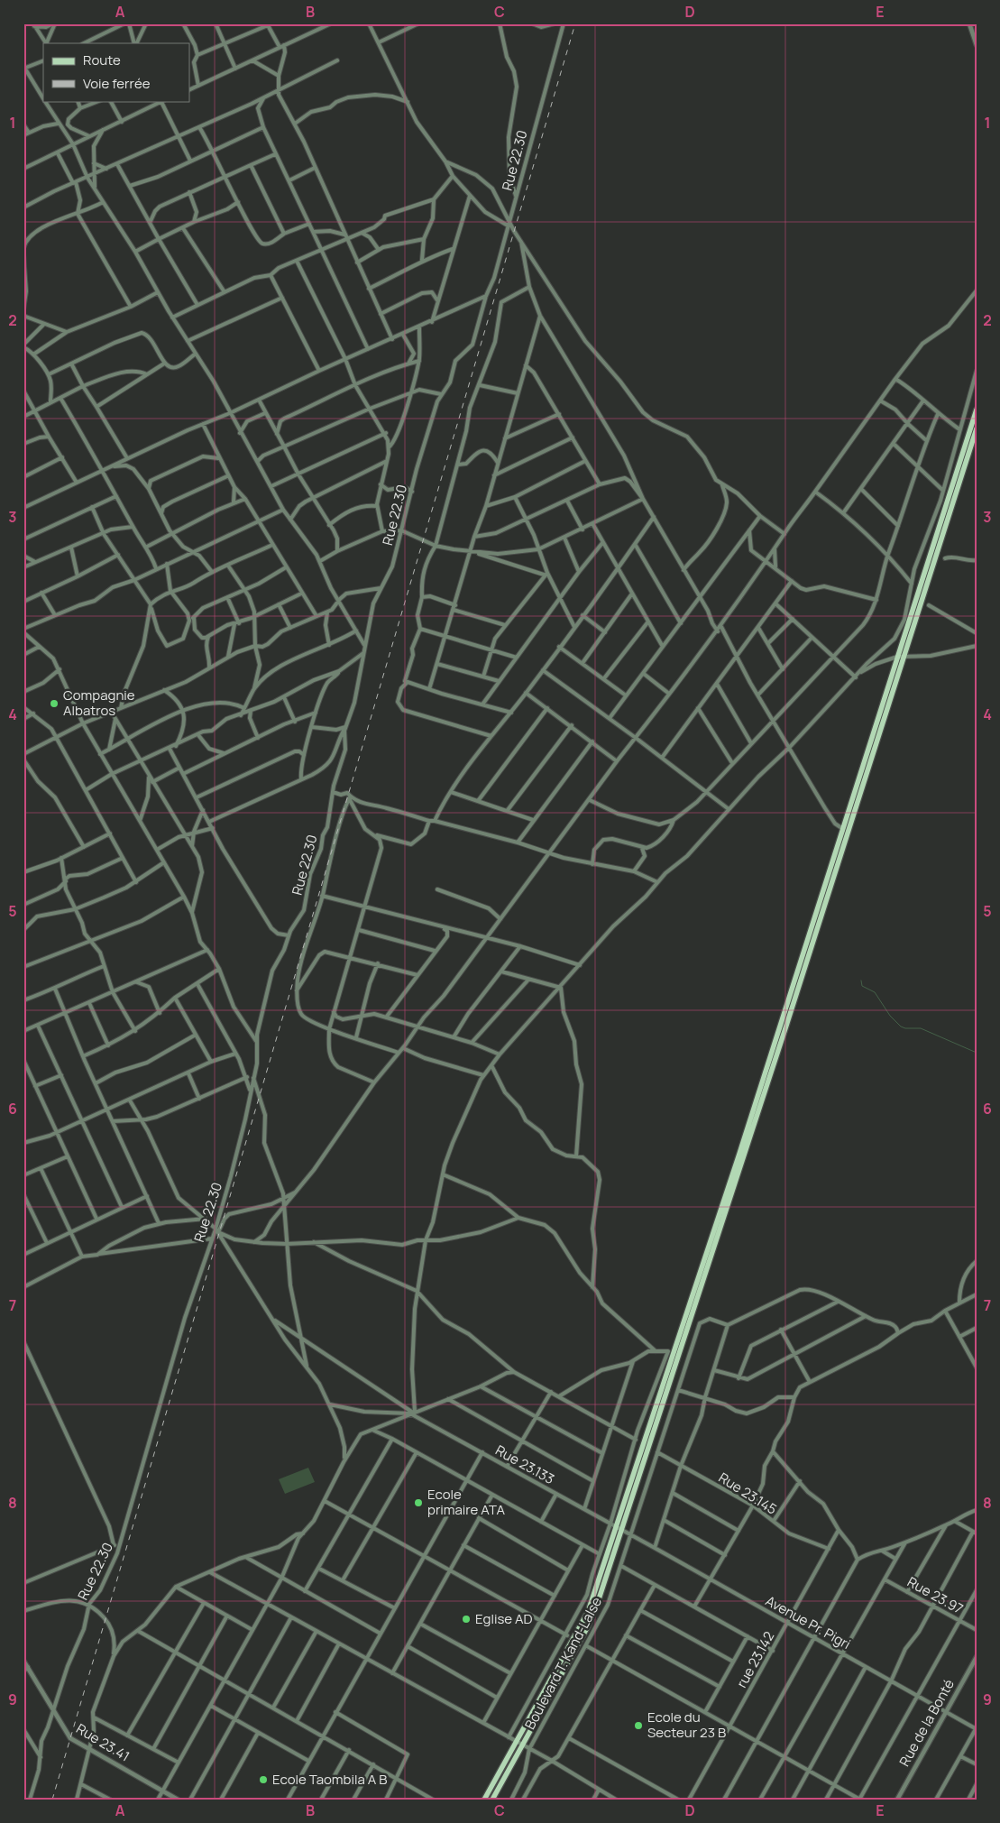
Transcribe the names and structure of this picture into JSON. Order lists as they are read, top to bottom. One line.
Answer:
{"streets":{"street":["Rue 22.30","Rue 23.133","Rue 23.145","Rue 23.97","Avenue Pr. Pigri","rue 23.142","Boulevard T. Kand-Lalse","Rue de la Bonté","Rue 23.41"]},"crossings":[["Rue 22.30","Rue 23.41"],["Rue 23.133","Avenue Pr. Pigri"],["Rue 23.133","Boulevard T. Kand-Lalse"],["Rue 23.145","rue 23.142"],["Rue 23.145","Boulevard T. Kand-Lalse"],["Avenue Pr. Pigri","rue 23.142"],["Avenue Pr. Pigri","Boulevard T. Kand-Lalse"],["Avenue Pr. Pigri","Rue de la Bonté"]],"places":["Compagnie Albatros","Ecole primaire ATA","Eglise AD","Ecole du Secteur 23 B","Ecole Taombila A B"],"legend":["Route","Voie ferrée"],"grid":{"columns":["A","B","C","D","E"],"rows":["1","2","3","4","5","6","7","8","9"]}}
